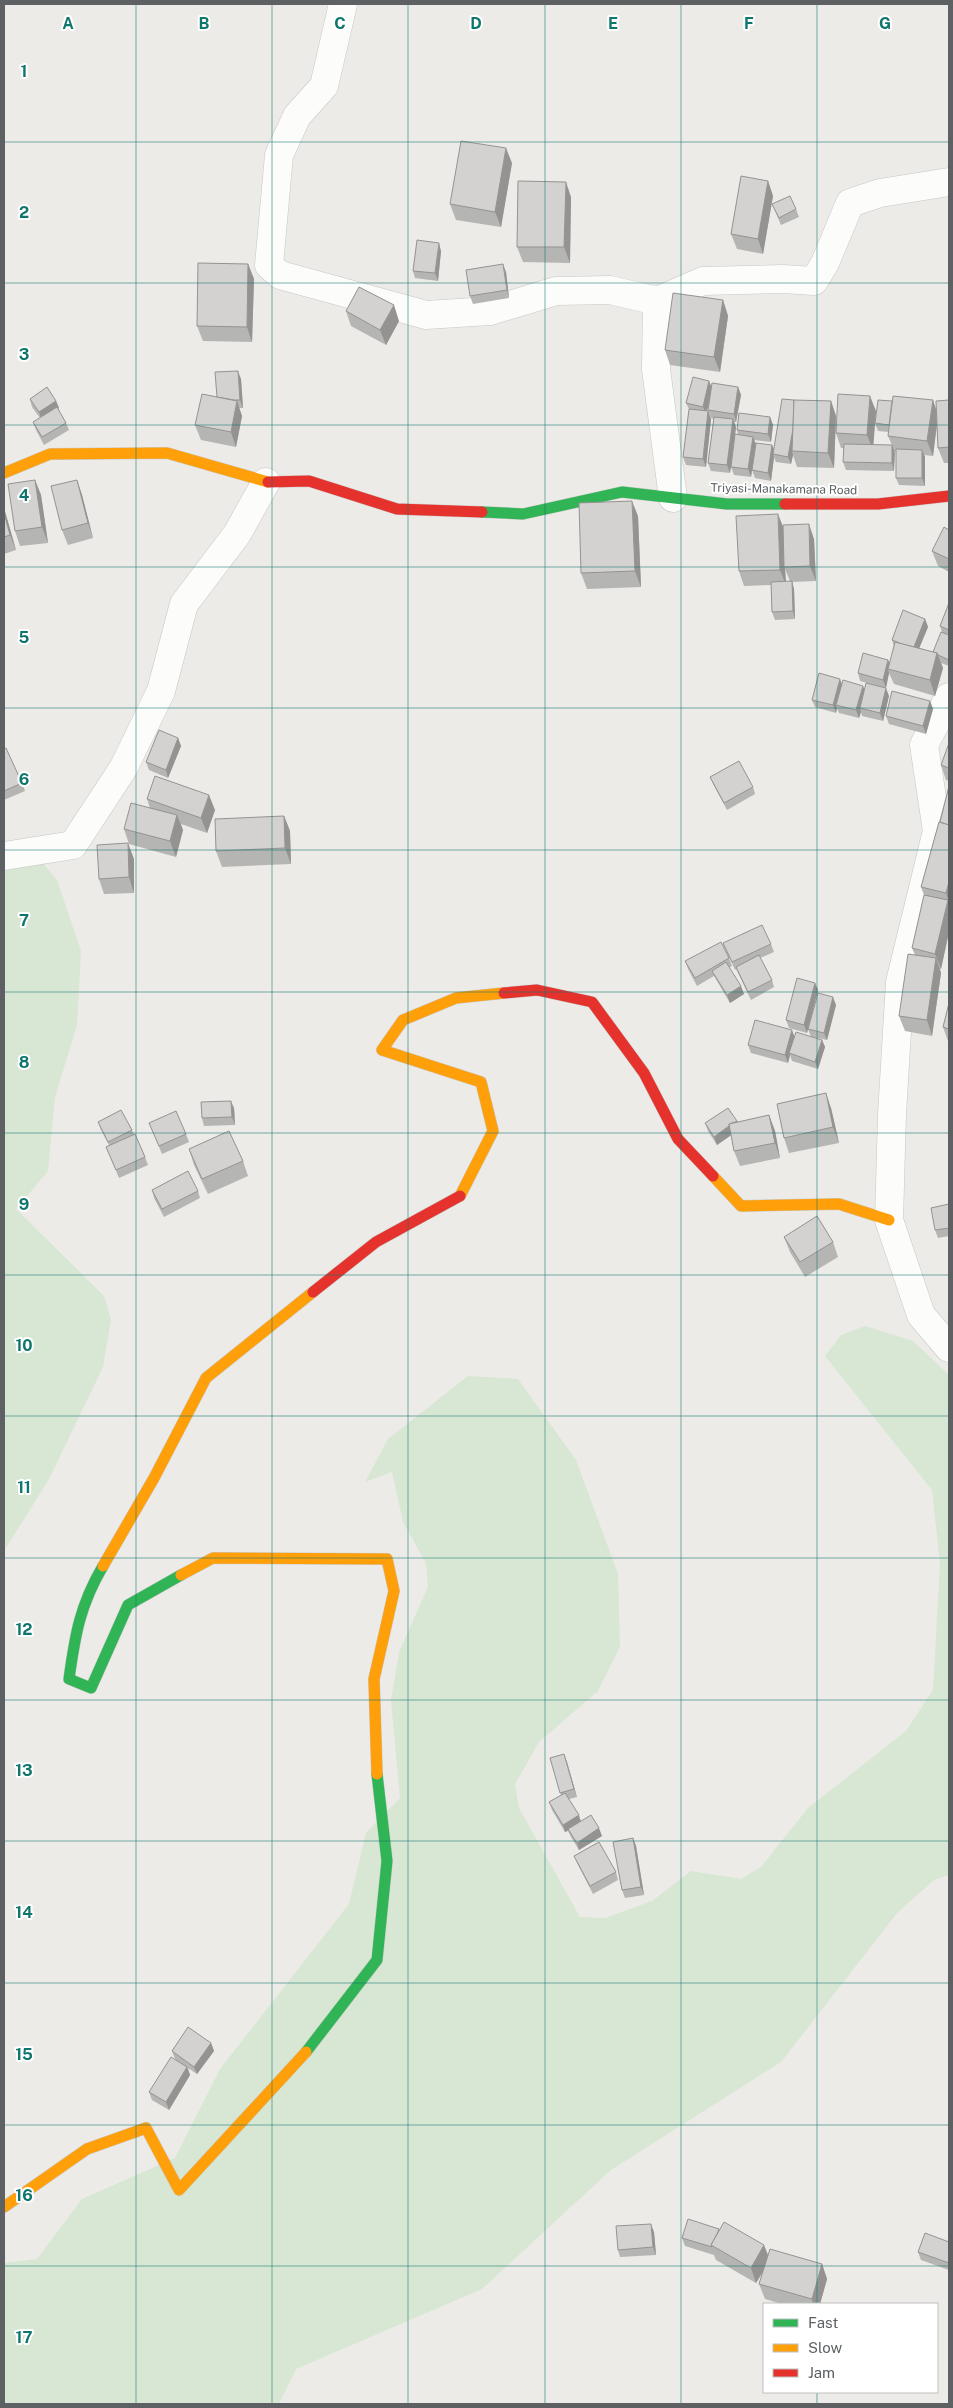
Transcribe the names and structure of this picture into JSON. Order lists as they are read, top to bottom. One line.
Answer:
{"streets":{"street":["Triyasi-Manakamana Road"]},"legend":["Fast","Slow","Jam"],"grid":{"columns":["A","B","C","D","E","F","G"],"rows":["1","2","3","4","5","6","7","8","9","10","11","12","13","14","15","16","17"]}}
